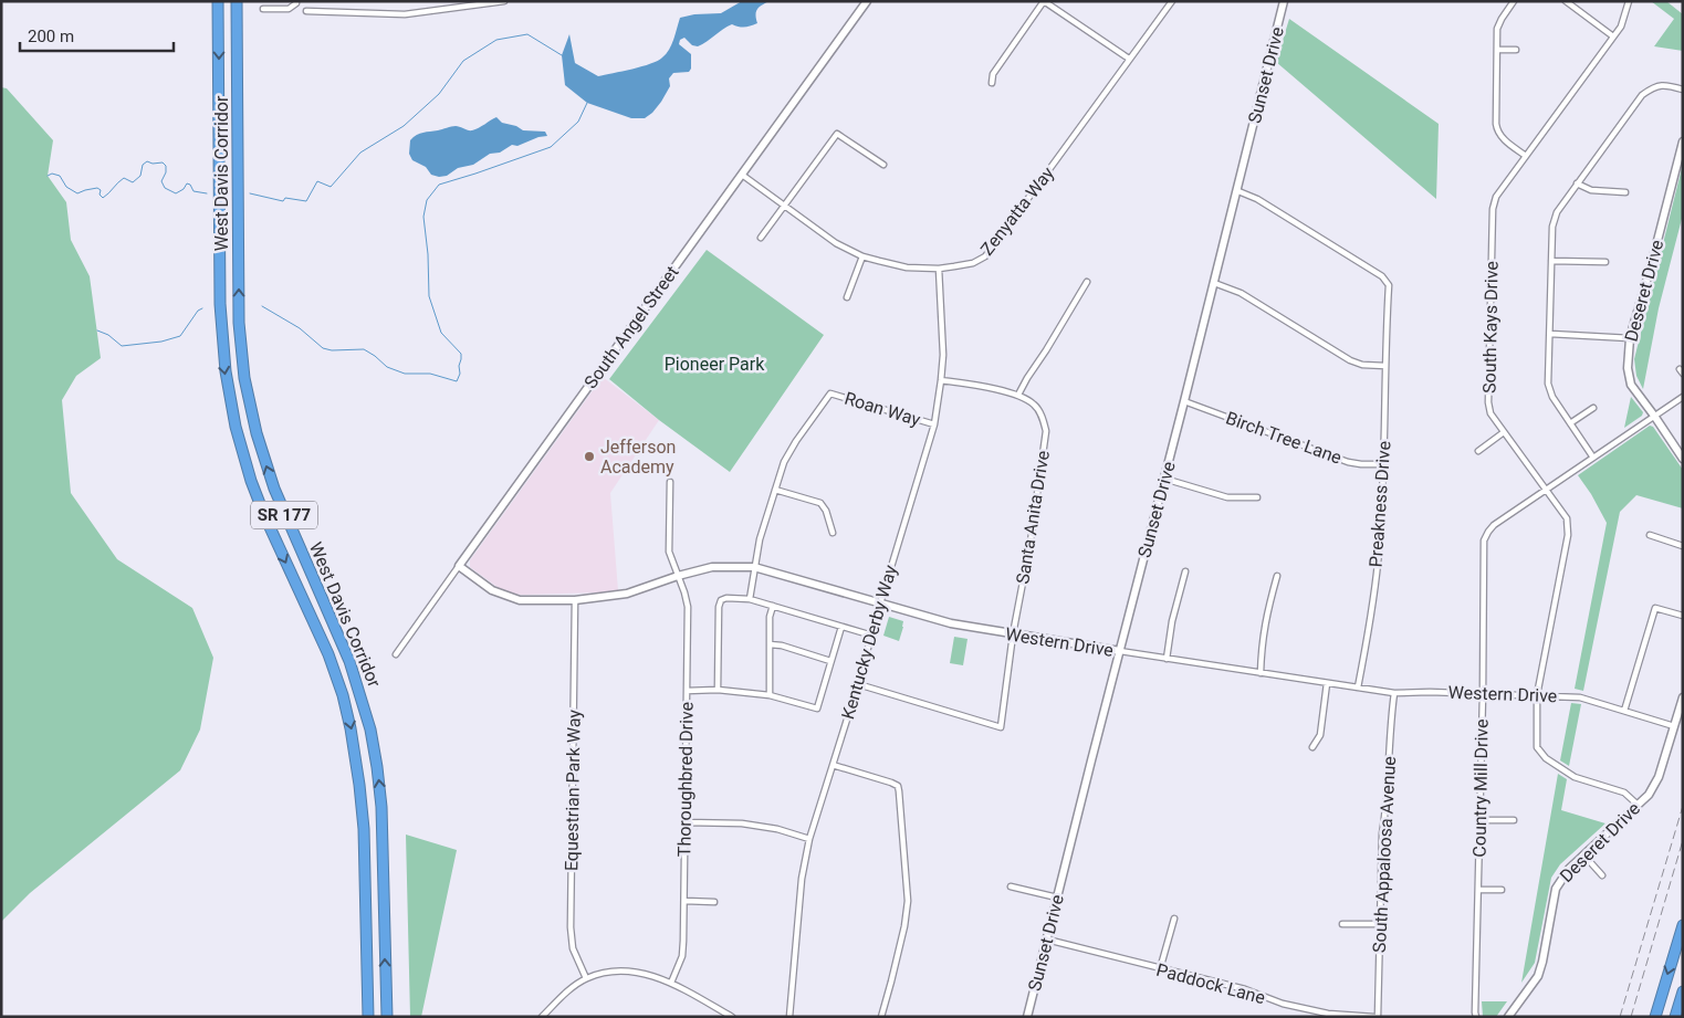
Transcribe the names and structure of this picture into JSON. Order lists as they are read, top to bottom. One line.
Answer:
{"streets":{"highway":["West Davis Corridor","SR 177"],"street":["Sunset Drive","Zenyatta Way","Deseret Drive","South Angel Street","South Kays Drive","Roan Way","Birch Tree Lane","Preakness Drive","Santa Anita Drive","Kentucky Derby Way","Western Drive","Thoroughbred Drive","Country Mill Drive","Equestrian Park Way","South Appaloosa Avenue","Paddock Lane"]},"crossings":[["Sunset Drive","Birch Tree Lane"],["Sunset Drive","Preakness Drive"],["Sunset Drive","Western Drive"],["Sunset Drive","Paddock Lane"],["Zenyatta Way","South Angel Street"],["Zenyatta Way","Kentucky Derby Way"],["Deseret Drive","South Kays Drive"],["Deseret Drive","Western Drive"],["Deseret Drive","Country Mill Drive"],["South Angel Street","Western Drive"],["South Kays Drive","Western Drive"],["South Kays Drive","Country Mill Drive"],["Roan Way","Kentucky Derby Way"],["Birch Tree Lane","Preakness Drive"],["Preakness Drive","Western Drive"],["Santa Anita Drive","Kentucky Derby Way"],["Santa Anita Drive","Western Drive"],["Kentucky Derby Way","Western Drive"],["Western Drive","Thoroughbred Drive"],["Western Drive","Country Mill Drive"],["Western Drive","Equestrian Park Way"],["Western Drive","South Appaloosa Avenue"],["South Appaloosa Avenue","Paddock Lane"]],"parks":["Pioneer Park"],"places":["Jefferson Academy"],"scale_bar":"200 m"}
